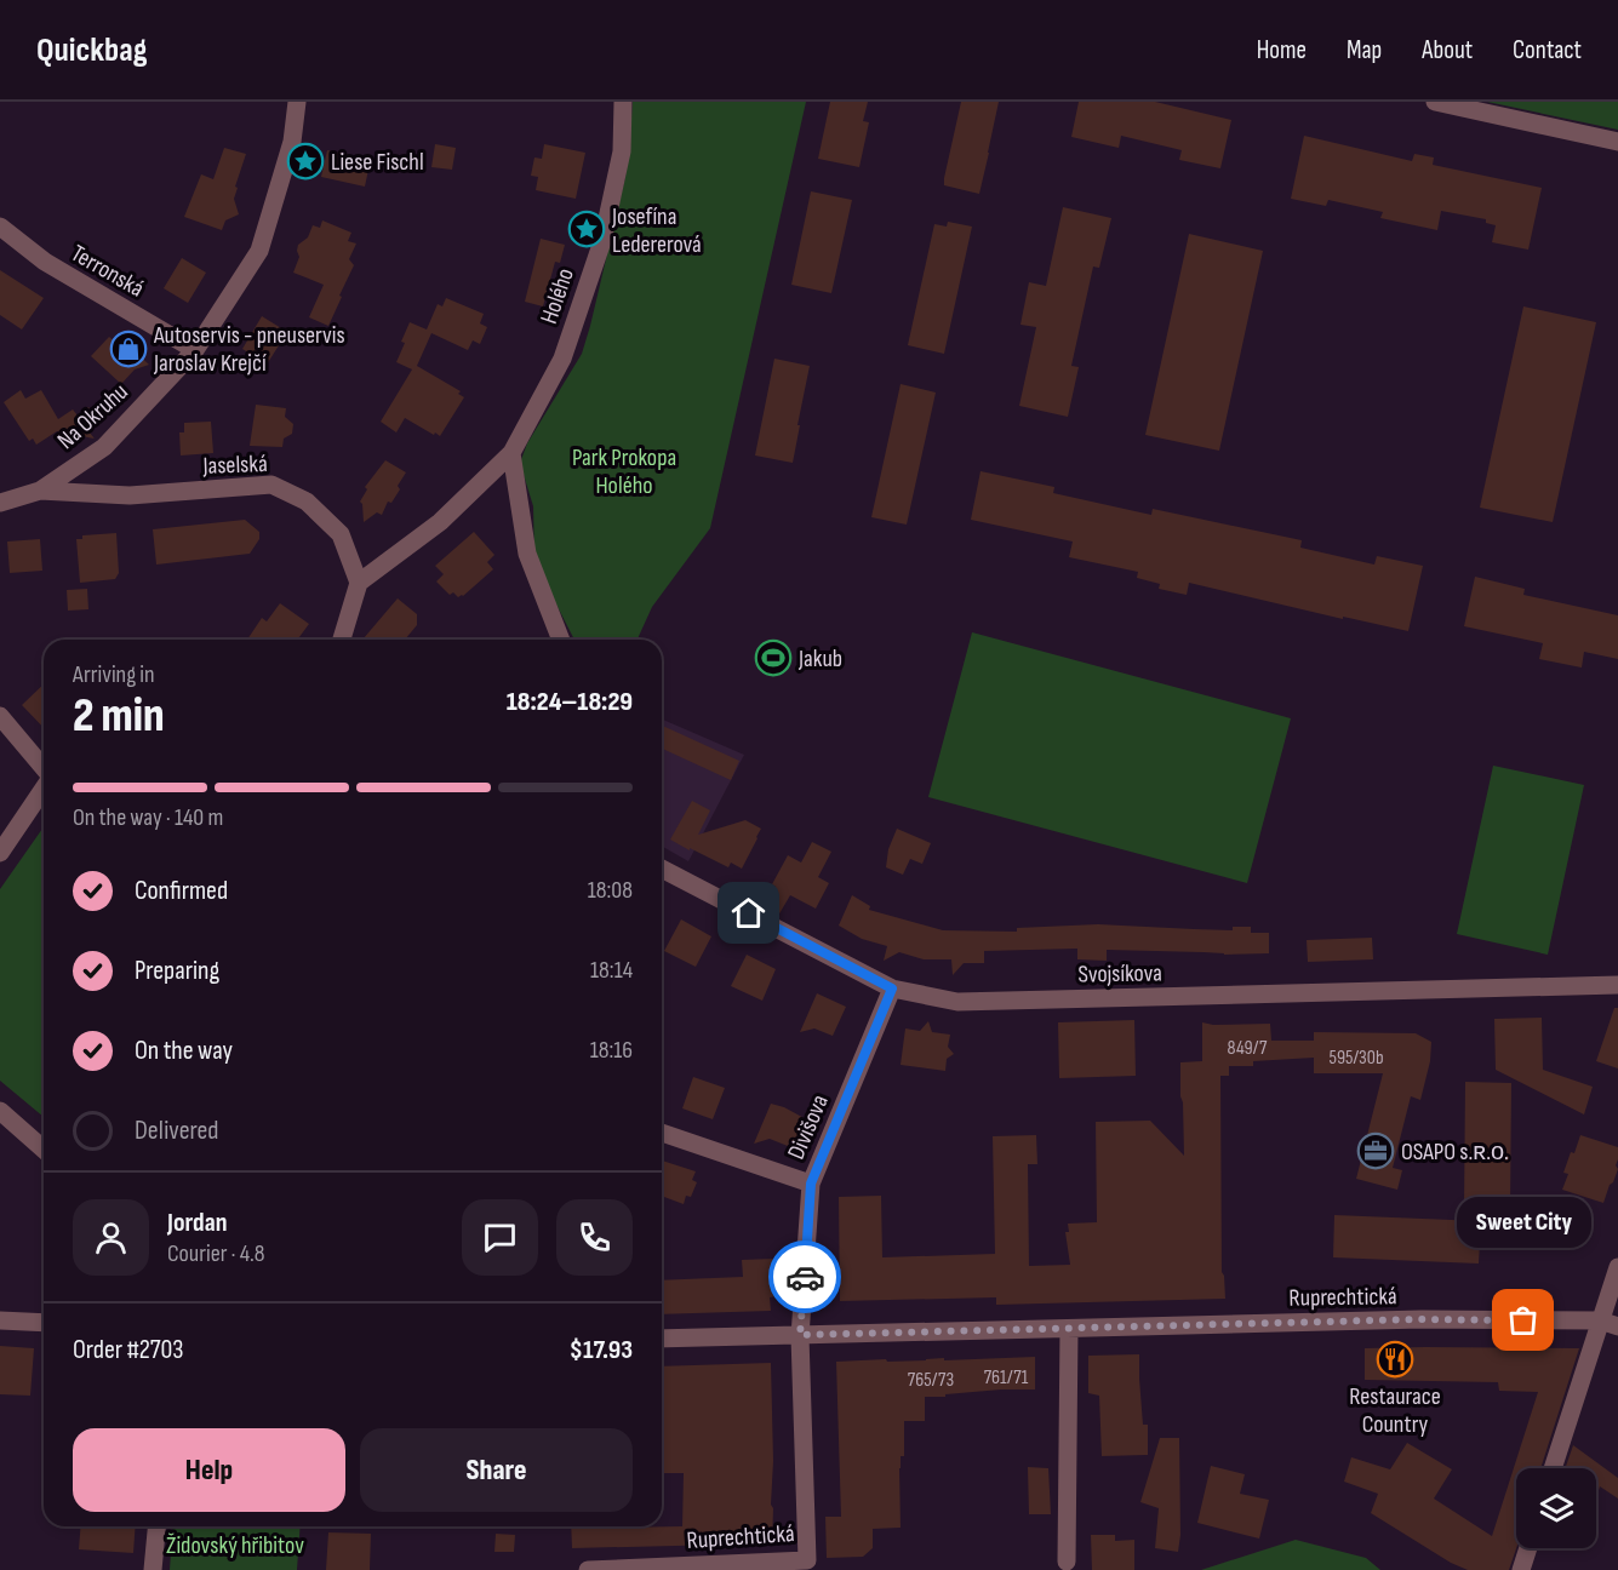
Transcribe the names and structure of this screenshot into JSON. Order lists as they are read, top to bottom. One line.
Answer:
{"streets":{"street":["Terronská","Holého","Na Okruhu","Jaselská","Svojsíkova","Divišova","Ruprechtická"]},"crossings":[["Terronská","Na Okruhu"],["Holého","Jaselská"],["Na Okruhu","Jaselská"],["Svojsíkova","Divišova"],["Divišova","Ruprechtická"]],"parks":["Park Prokopa Holého","Židovský hřibitov"],"places":{"place":["Liese Fischl","Josefína Ledererová"],"shop":["Autoservis - pneuservis Jaroslav Krejčí"],"sports":["Jakub"],"office":["OSAPO s.ʀ.ᴏ."],"other":["Sweet City"],"restaurant":["Restaurace Country"]},"house_numbers":["849/7","595/30b","761/71","765/73"],"page":{"header":"Quickbag","nav":["Home","Map","About","Contact"],"heading":["2 min","Arriving in","18:24–18:29"],"panel":["Jordan","Courier · 4.8","Order #2703","$17.93"],"bar":"On the way · 140 m","list":[["Confirmed","18:08"],["Preparing","18:14"],["On the way","18:16"],"Delivered"],"bubble":"Sweet City","buttons":["Help","Share"]}}
